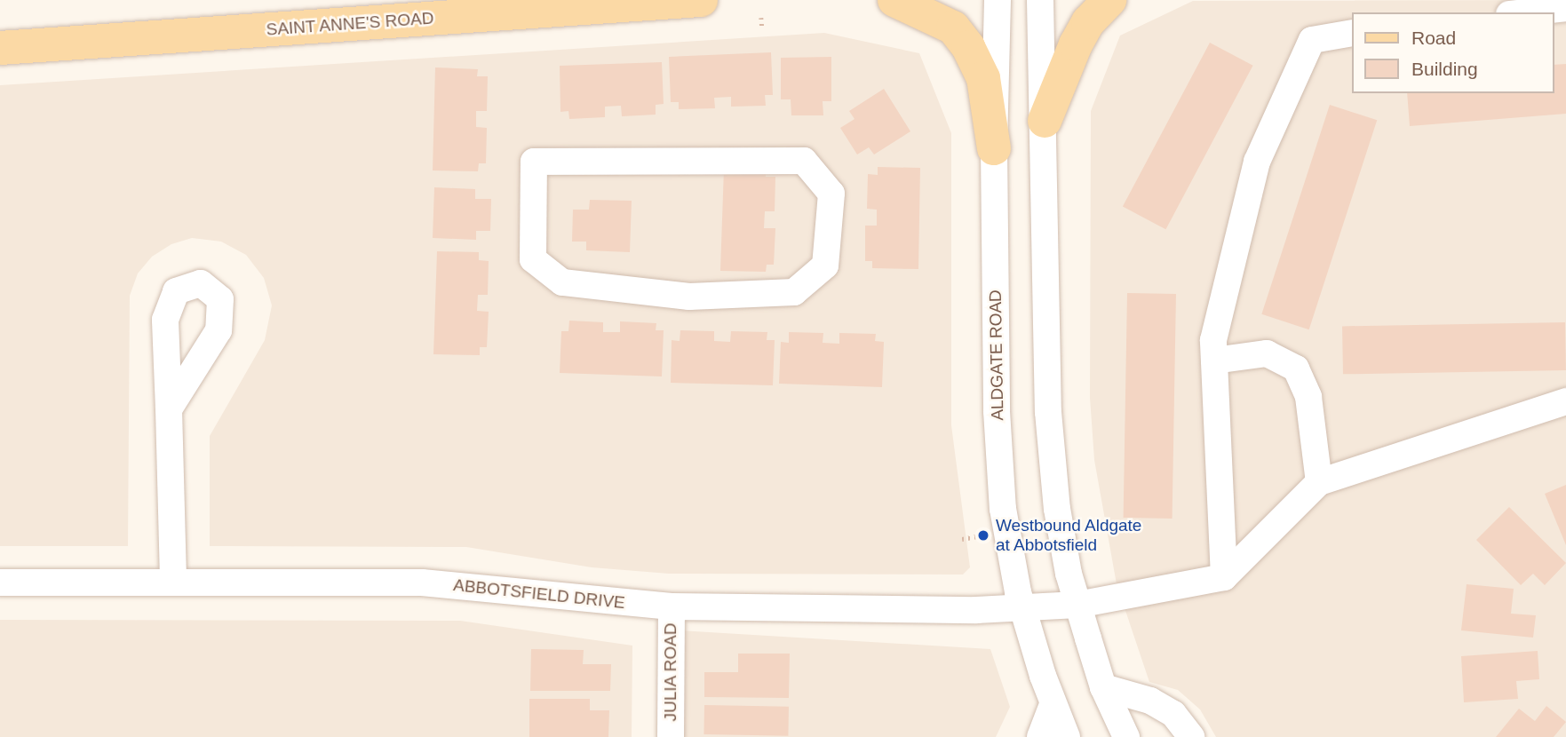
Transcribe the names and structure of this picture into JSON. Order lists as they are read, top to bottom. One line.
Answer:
{"streets":{"main road":["SAINT ANNE'S ROAD"],"street":["ALDGATE ROAD","ABBOTSFIELD DRIVE","JULIA ROAD"]},"crossings":[["ALDGATE ROAD","ABBOTSFIELD DRIVE"],["ABBOTSFIELD DRIVE","JULIA ROAD"]],"places":["Westbound Aldgate at Abbotsfield"],"legend":["Road","Building"]}
